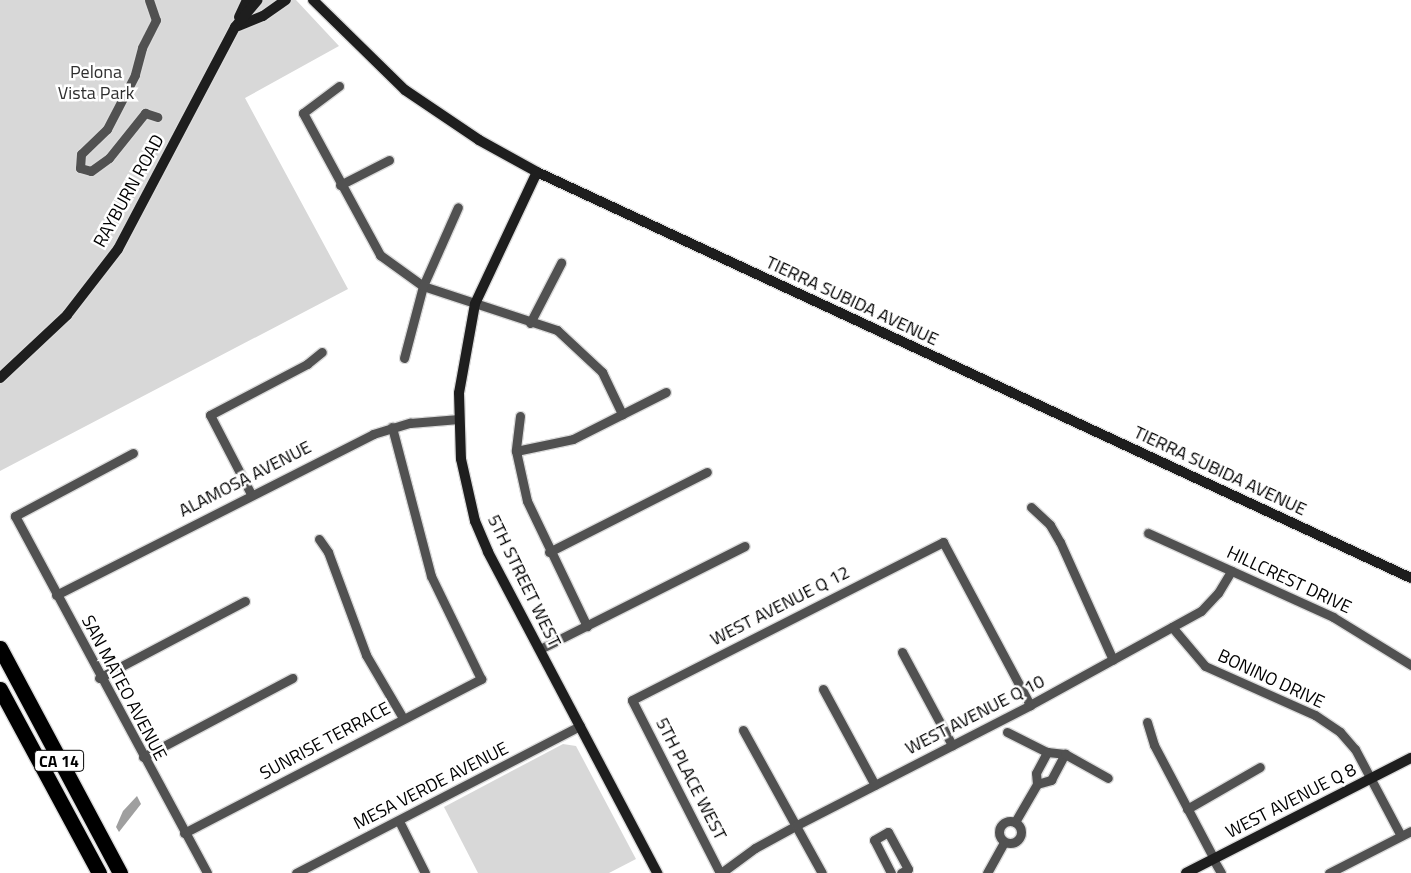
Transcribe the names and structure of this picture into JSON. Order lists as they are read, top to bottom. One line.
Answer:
{"streets":{"highway":["CA 14"],"street":["RAYBURN ROAD","TIERRA SUBIDA AVENUE","ALAMOSA AVENUE","HILLCREST DRIVE","5TH STREET WEST","WEST AVENUE Q 12","BONINO DRIVE","SAN MATEO AVENUE","WEST AVENUE Q 10","SUNRISE TERRACE","5TH PLACE WEST","MESA VERDE AVENUE","WEST AVENUE Q 8"]},"crossings":[["TIERRA SUBIDA AVENUE","5TH STREET WEST"],["ALAMOSA AVENUE","5TH STREET WEST"],["ALAMOSA AVENUE","SAN MATEO AVENUE"],["ALAMOSA AVENUE","SUNRISE TERRACE"],["HILLCREST DRIVE","WEST AVENUE Q 10"],["5TH STREET WEST","MESA VERDE AVENUE"],["WEST AVENUE Q 12","WEST AVENUE Q 10"],["WEST AVENUE Q 12","5TH PLACE WEST"],["BONINO DRIVE","WEST AVENUE Q 10"],["BONINO DRIVE","WEST AVENUE Q 8"],["SAN MATEO AVENUE","SUNRISE TERRACE"],["WEST AVENUE Q 10","5TH PLACE WEST"]],"parks":["Pelona Vista Park"]}
